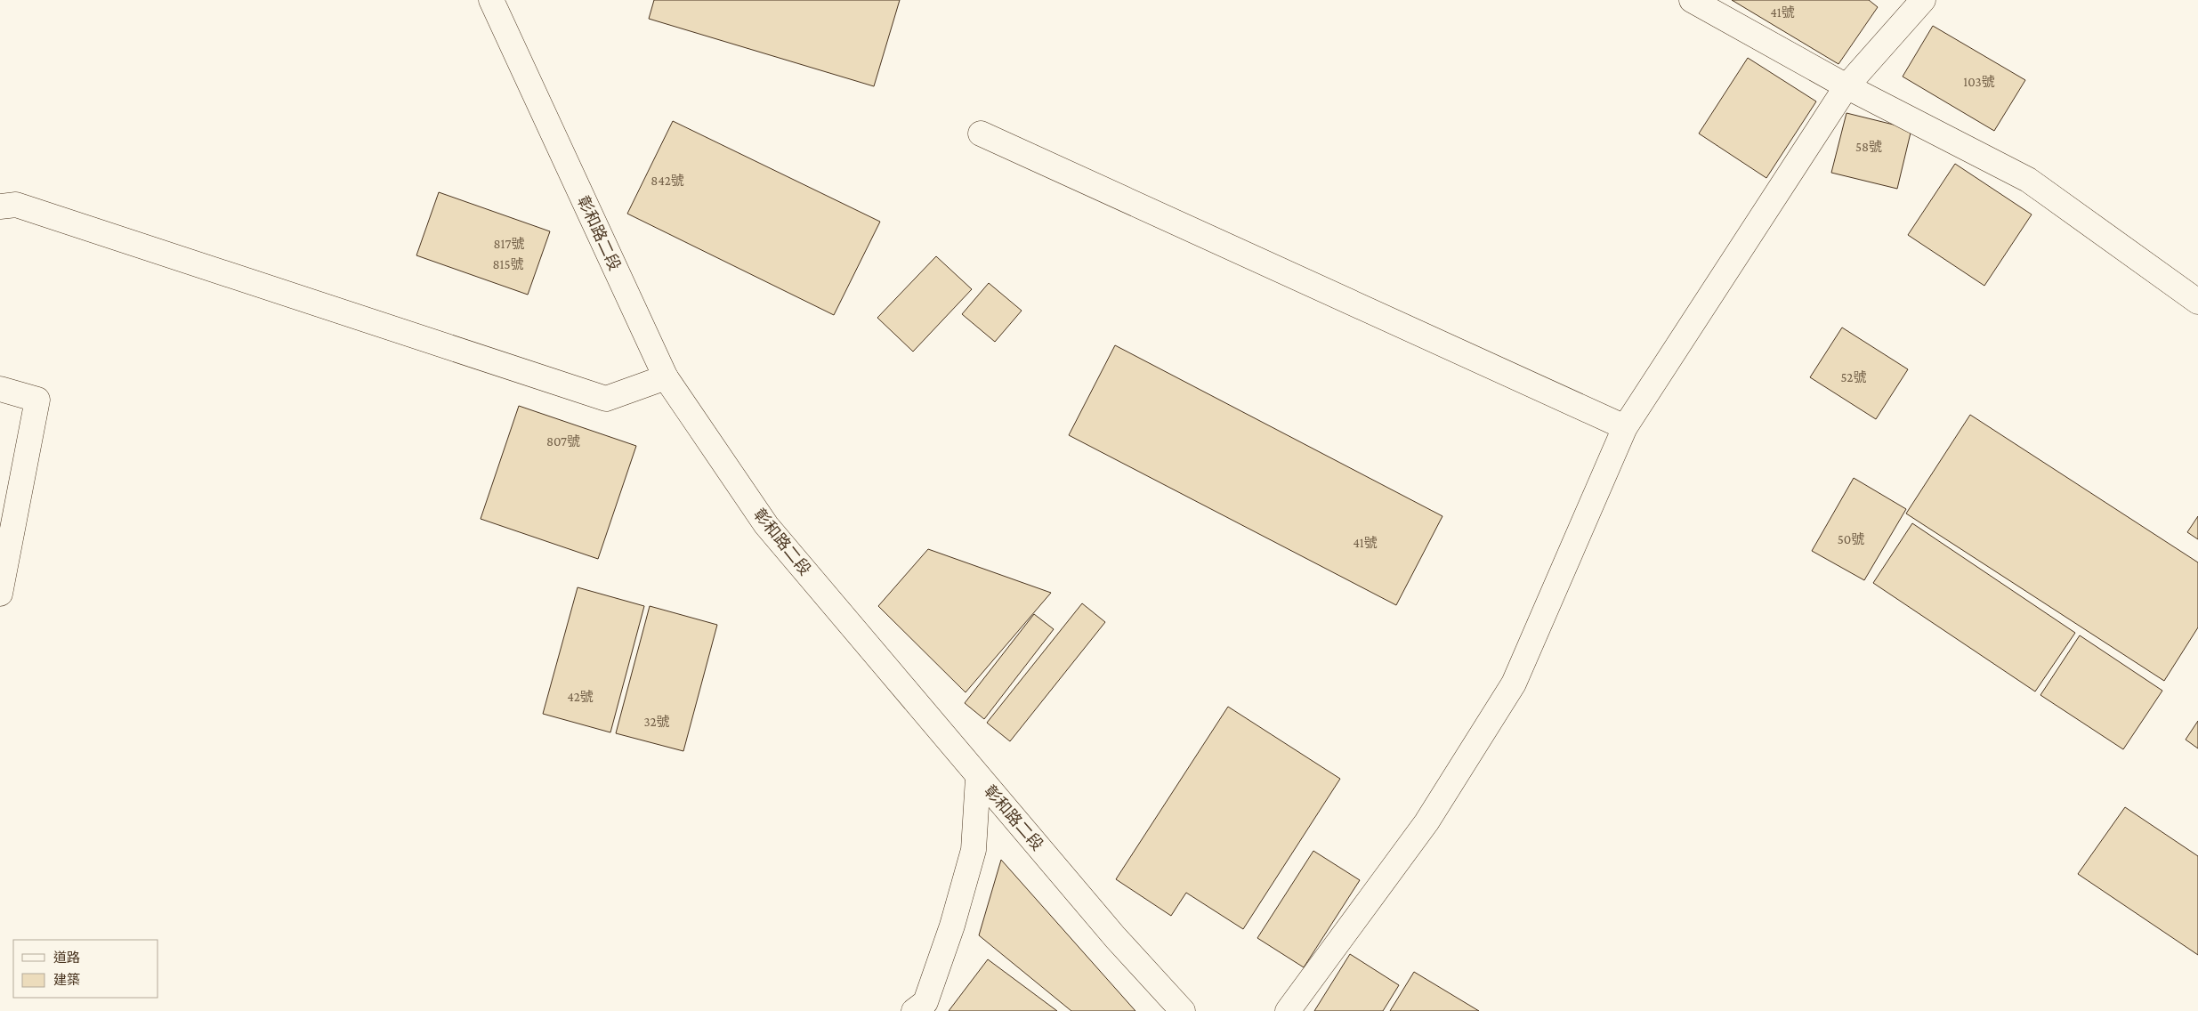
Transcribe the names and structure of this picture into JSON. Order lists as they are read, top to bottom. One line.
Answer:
{"streets":{"street":["彰和路二段"]},"house_numbers":["41號","103號","58號","842號","817號","815號","52號","807號","50號","41號","42號","32號"],"legend":["道路","建築"]}
